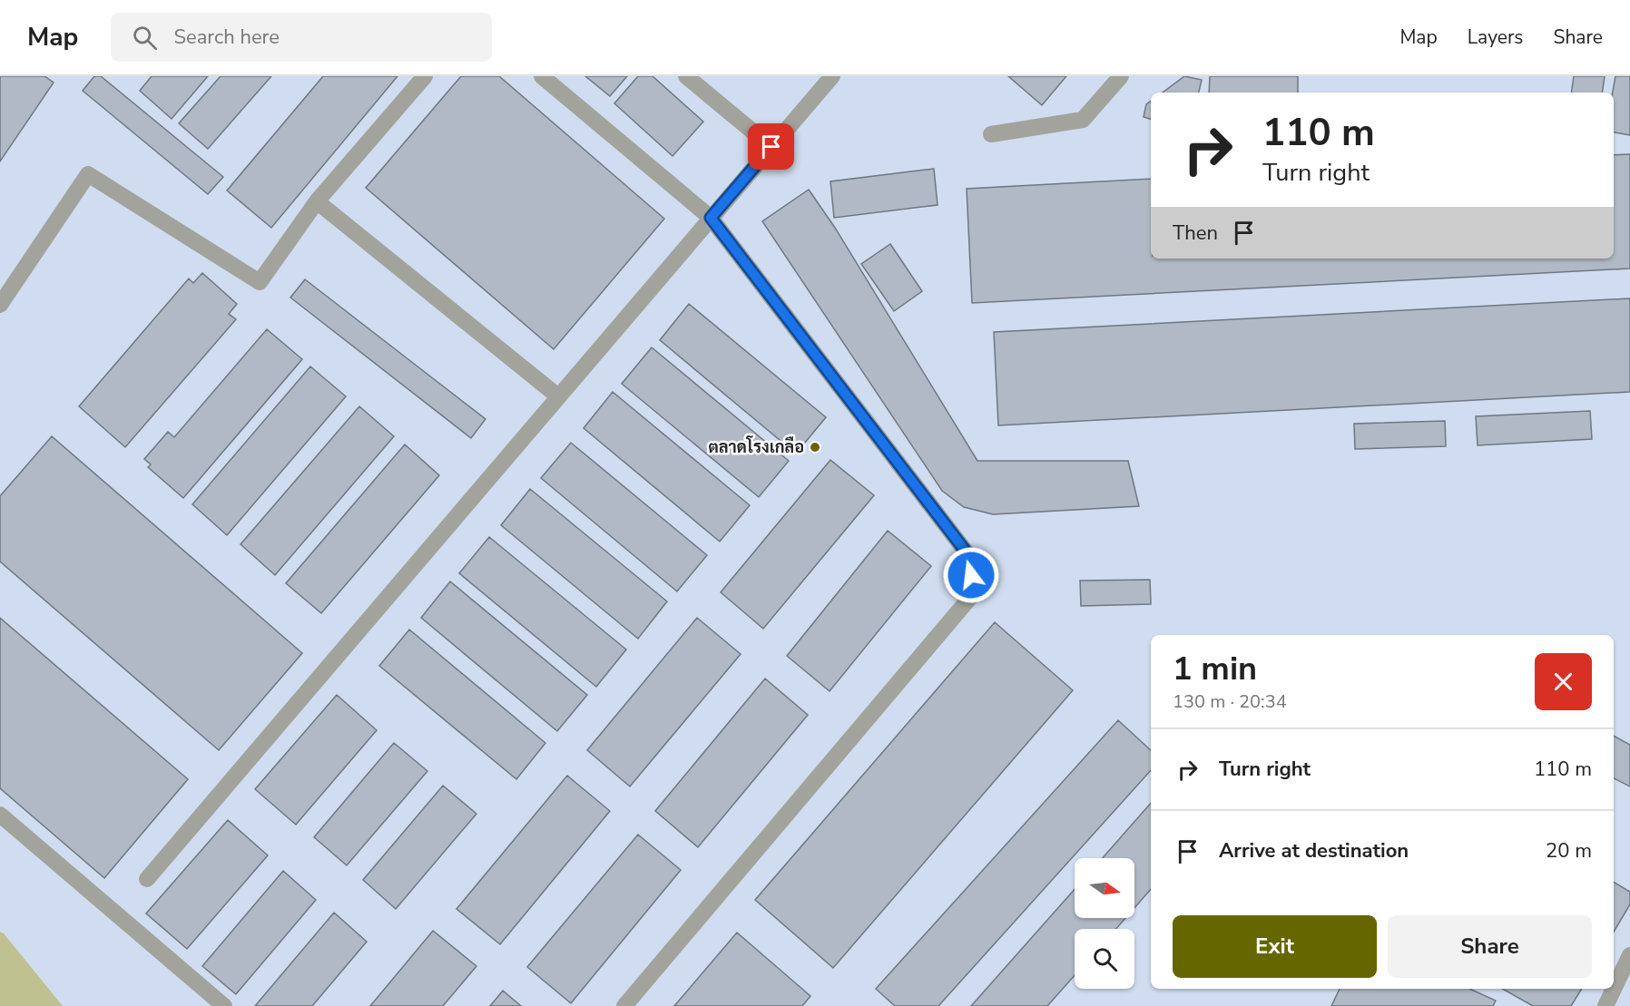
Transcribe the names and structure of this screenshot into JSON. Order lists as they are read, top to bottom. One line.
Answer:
{"places":["ตลาดโรงเกลือ"],"north":"right","page":{"header":"Map","search":"Search here","nav":["Map","Layers","Share"],"turn":["110 m","Turn right"],"then":"Then","heading":["1 min","130 m · 20:34"],"list":[{"name":"Turn right","value":"110 m"},{"name":"Arrive at destination","value":"20 m"}],"buttons":["Exit","Share"]}}
